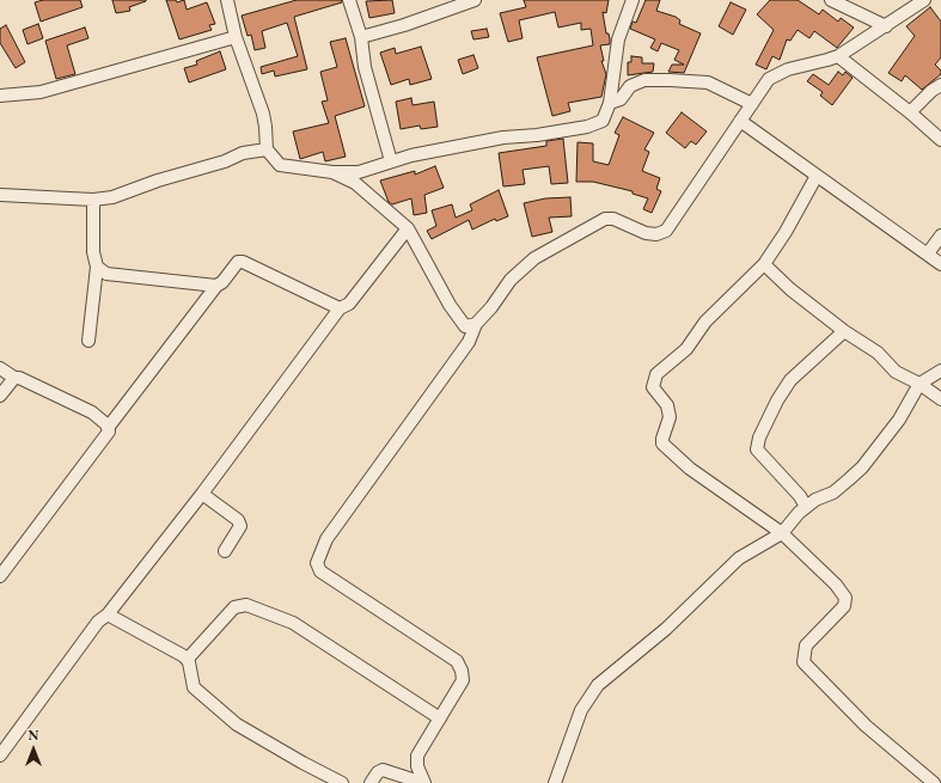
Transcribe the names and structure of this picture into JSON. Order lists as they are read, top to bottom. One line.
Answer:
{"north":"top"}
